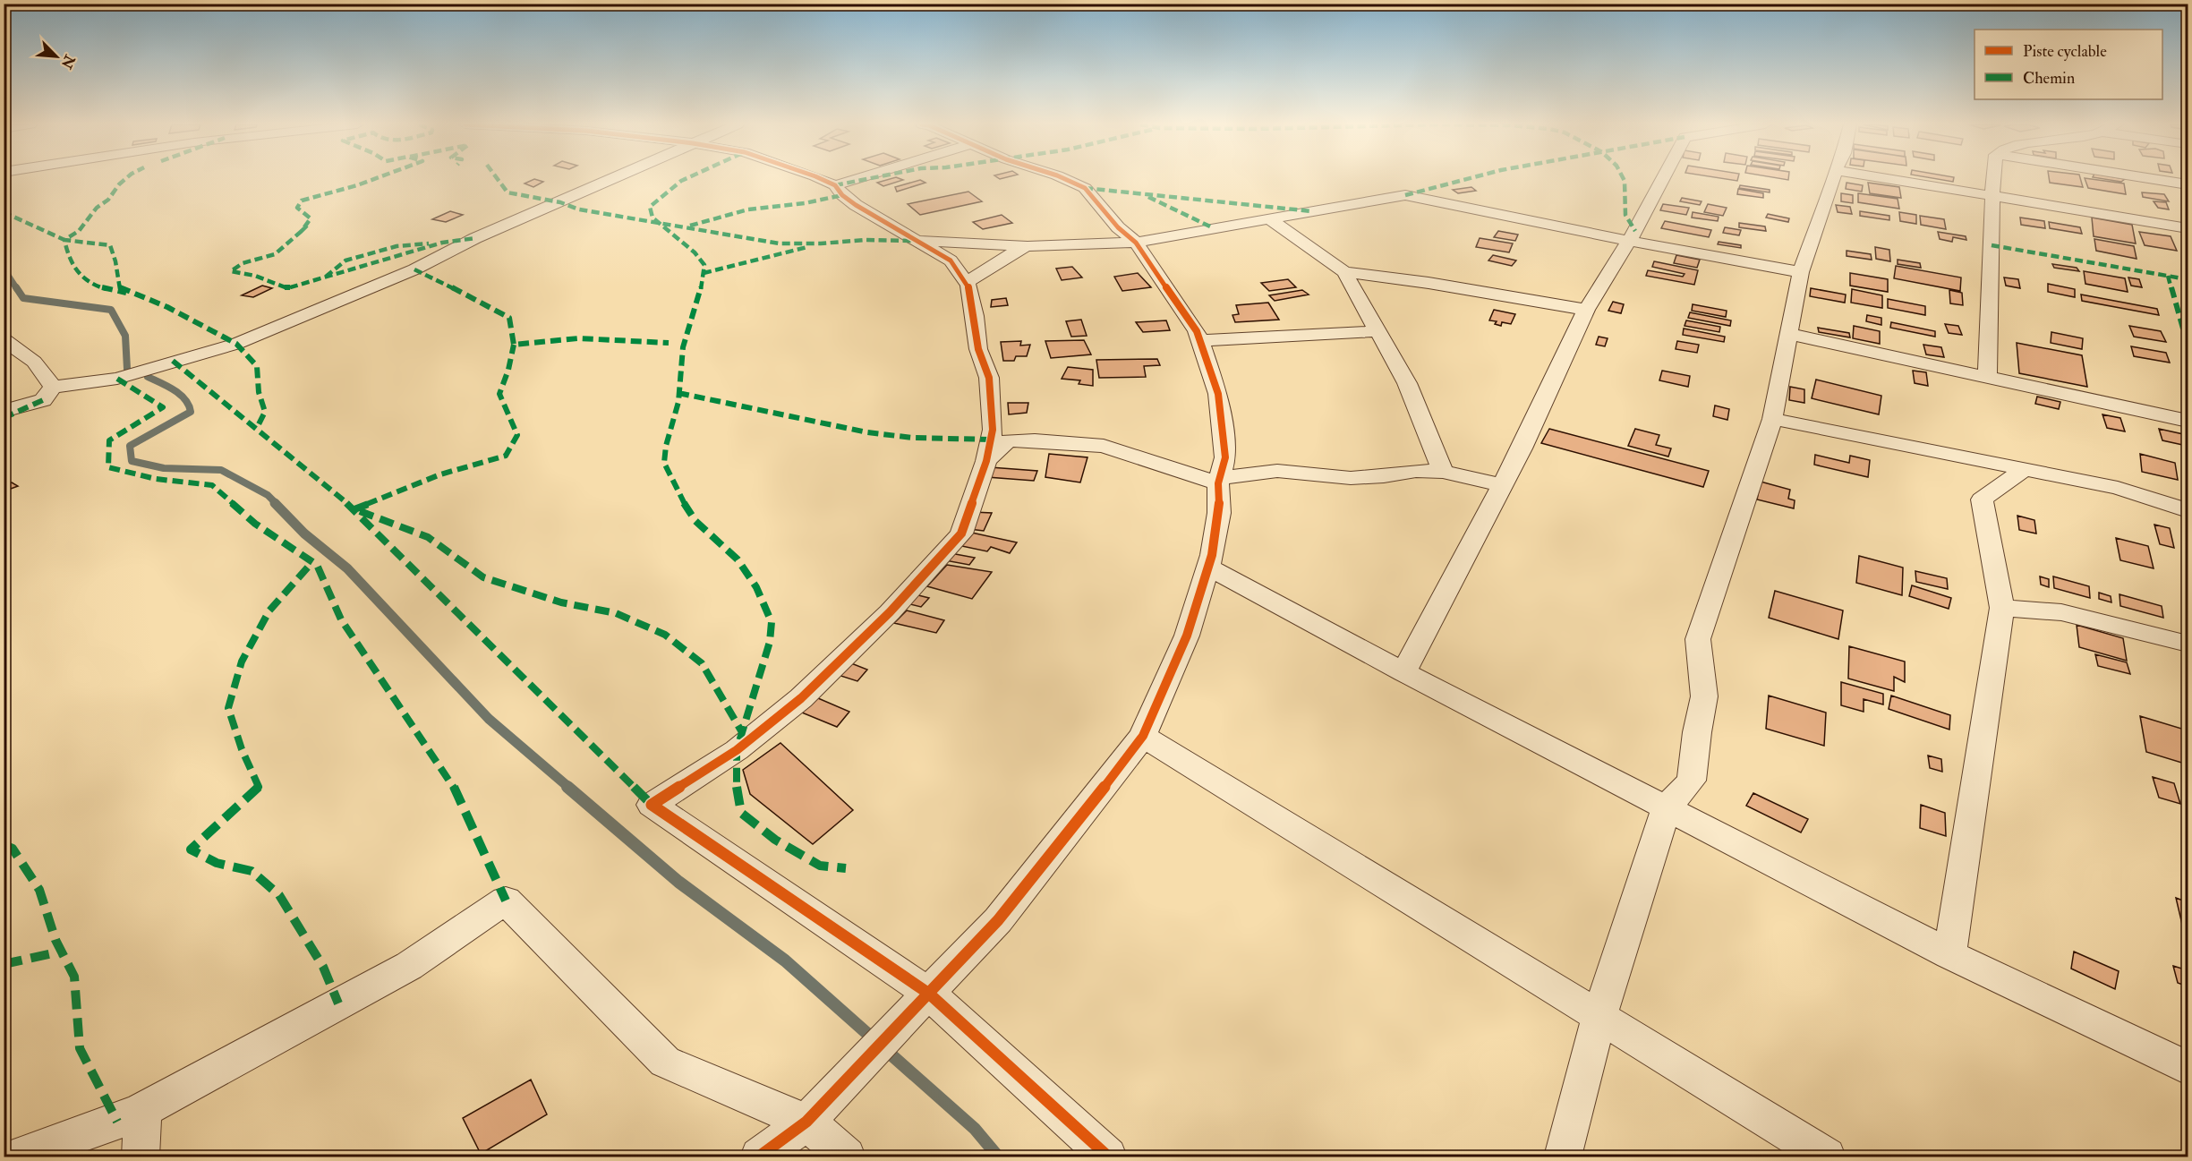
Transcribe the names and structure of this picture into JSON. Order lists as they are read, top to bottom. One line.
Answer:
{"legend":["Piste cyclable","Chemin"],"north":"bottom right"}
